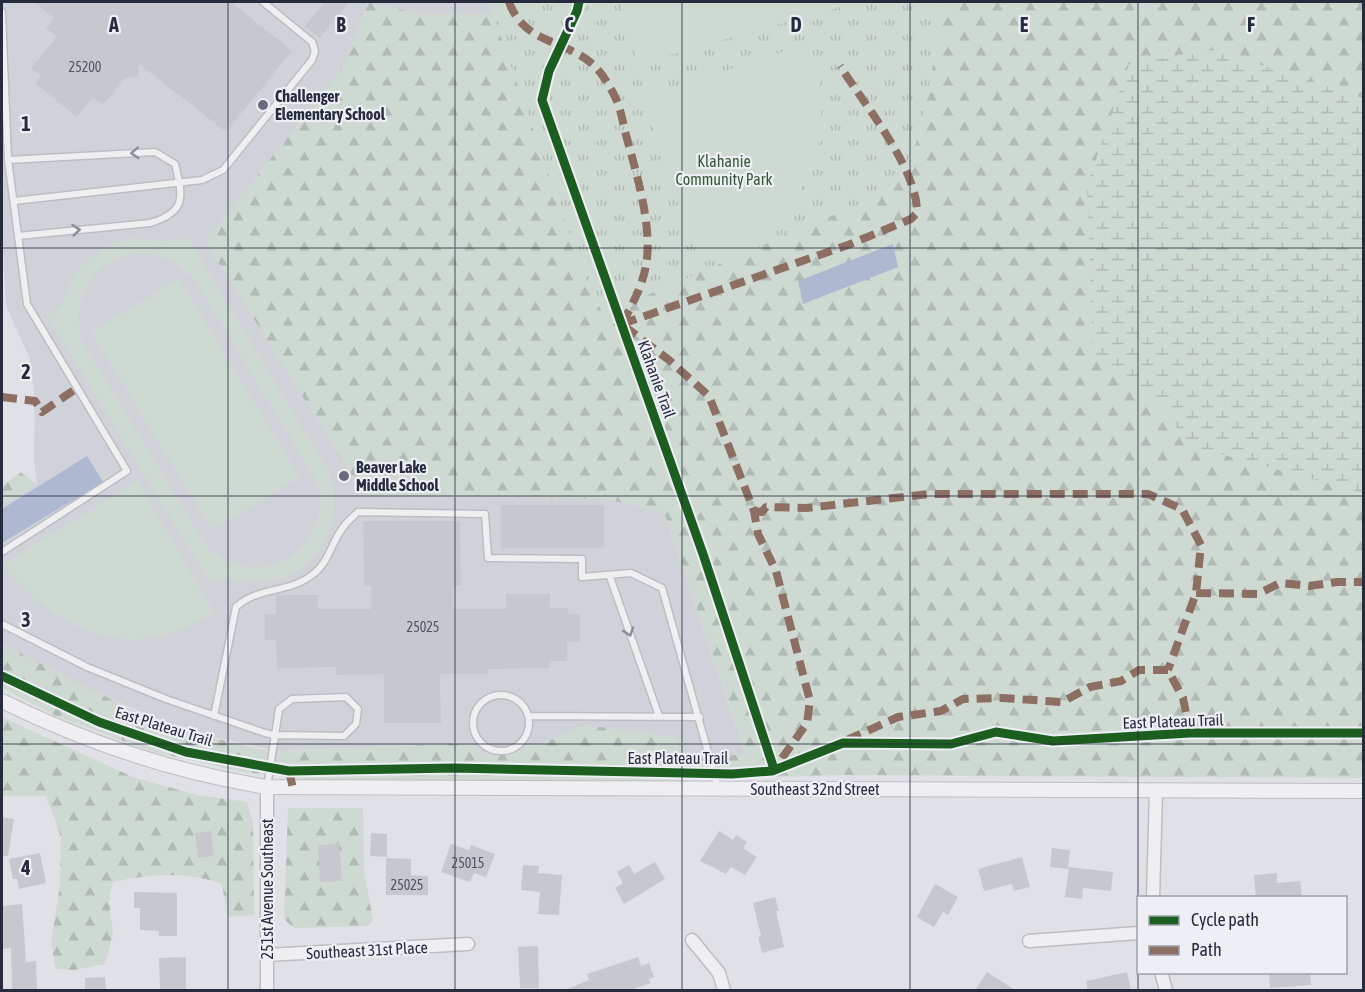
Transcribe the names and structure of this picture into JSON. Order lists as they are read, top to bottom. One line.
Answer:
{"streets":{"street":["Southeast 32nd Street","251st Avenue Southeast","Southeast 31st Place"],"cycle path":["Klahanie Trail","East Plateau Trail"]},"crossings":[["Southeast 32nd Street","251st Avenue Southeast"],["251st Avenue Southeast","Southeast 31st Place"]],"parks":["Klahanie Community Park"],"places":["Challenger Elementary School","Beaver Lake Middle School"],"house_numbers":["25200","25025","25015","25025"],"legend":["Cycle path","Path"],"grid":{"columns":["A","B","C","D","E","F"],"rows":["1","2","3","4"]}}
